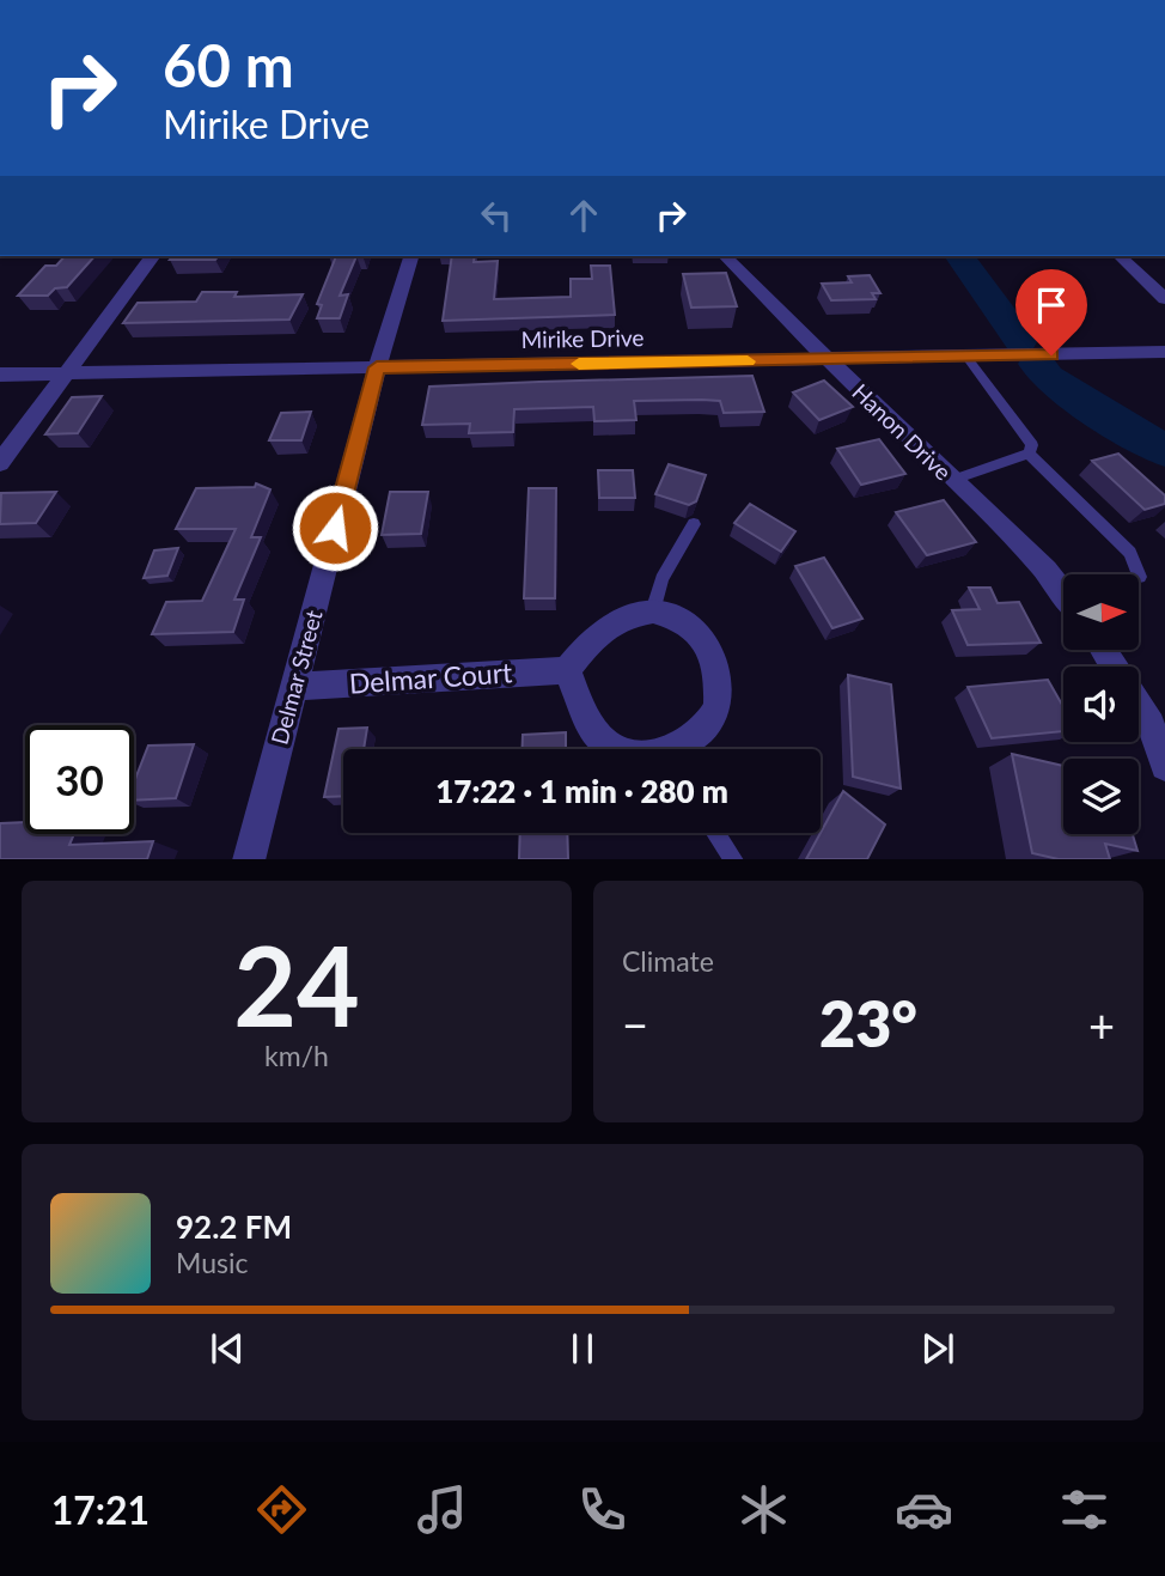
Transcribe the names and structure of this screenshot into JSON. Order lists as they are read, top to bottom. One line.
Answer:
{"streets":{"street":["Mirike Drive","Hanon Drive","Delmar Street","Delmar Court"]},"crossings":[["Mirike Drive","Hanon Drive"],["Mirike Drive","Delmar Street"],["Delmar Street","Delmar Court"]],"north":"right","page":{"turn":["60 m","Mirike Drive"],"limit":"30","trip":"17:22 · 1 min · 280 m","tile":[["24","km/h"],"Climate"],"heat":["−","23°","+"],"song":["92.2 FM","Music"],"tabs":"17:21"}}
